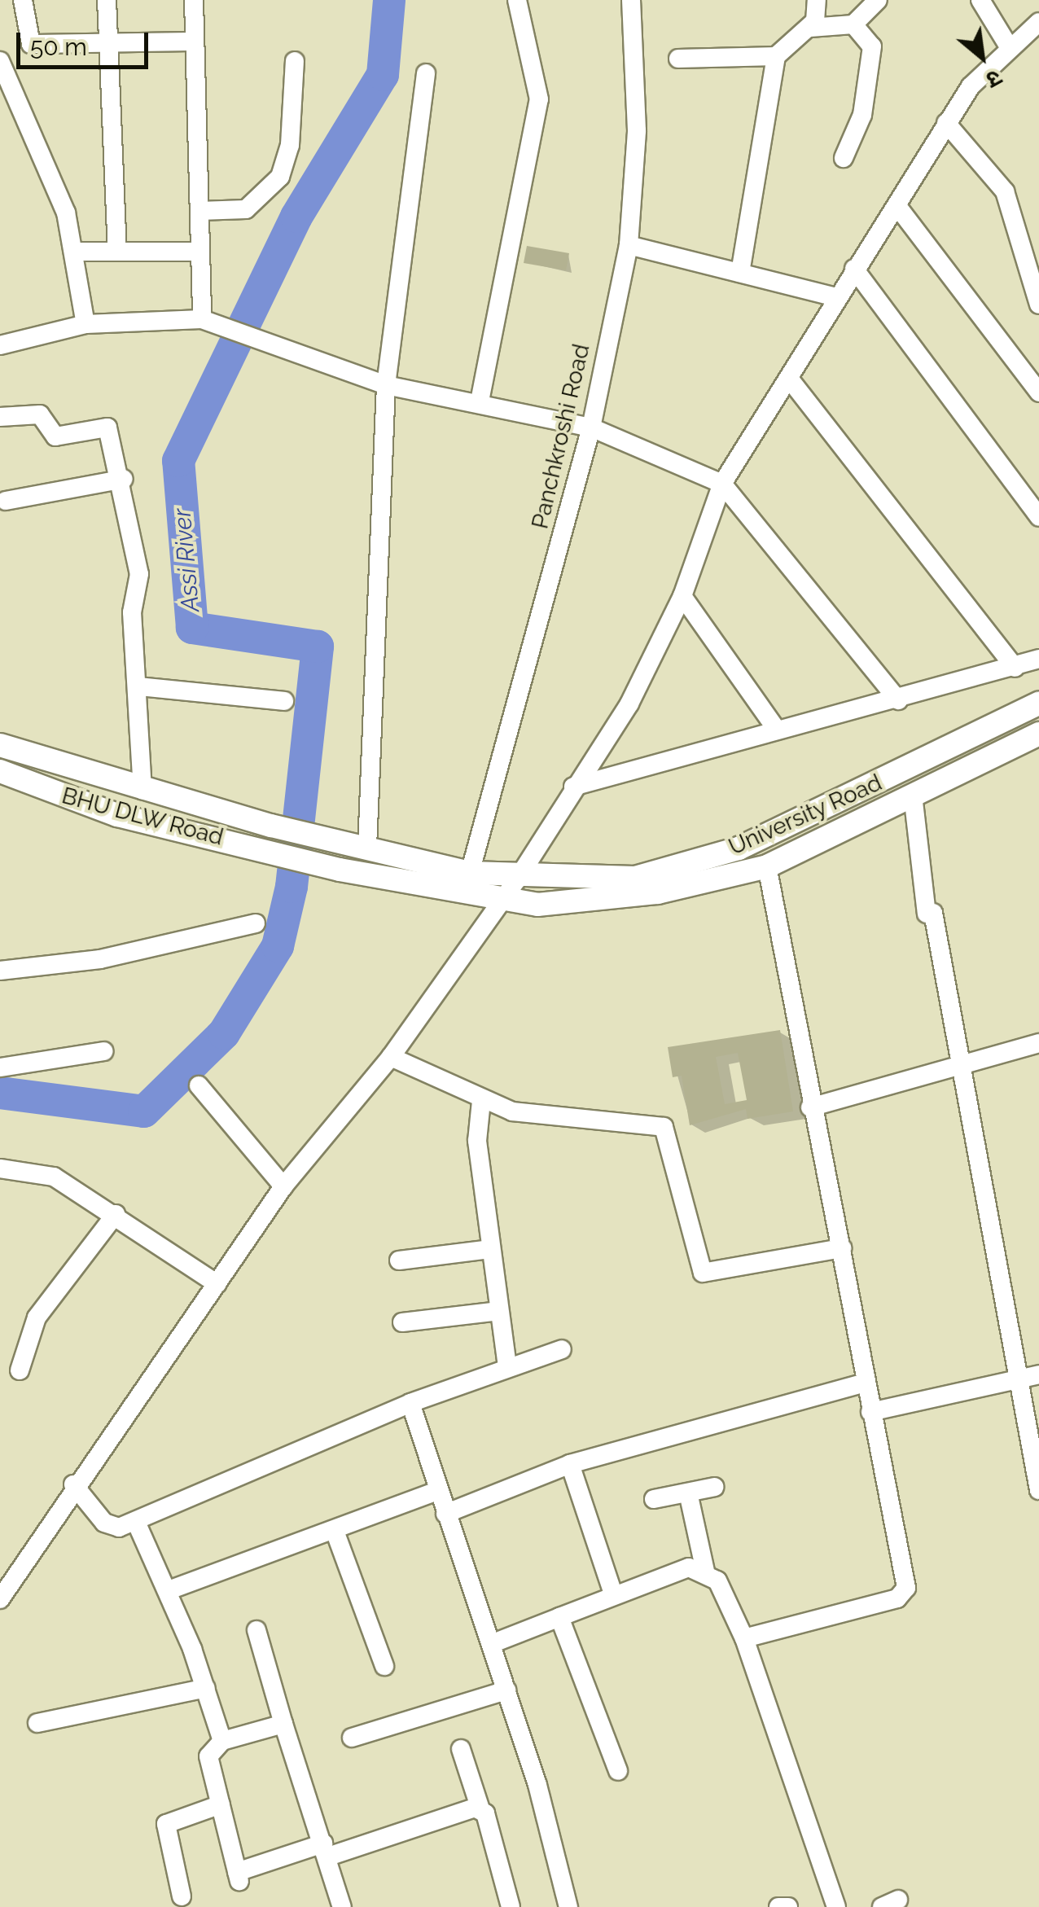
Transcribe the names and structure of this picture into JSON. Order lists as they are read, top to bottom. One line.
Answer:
{"streets":{"main road":["University Road","BHU DLW Road"],"street":["Panchkroshi Road"]},"crossings":[["Panchkroshi Road","University Road"],["University Road","BHU DLW Road"]],"water":["Assi River"],"scale_bar":"50 m","north":"bottom right"}
